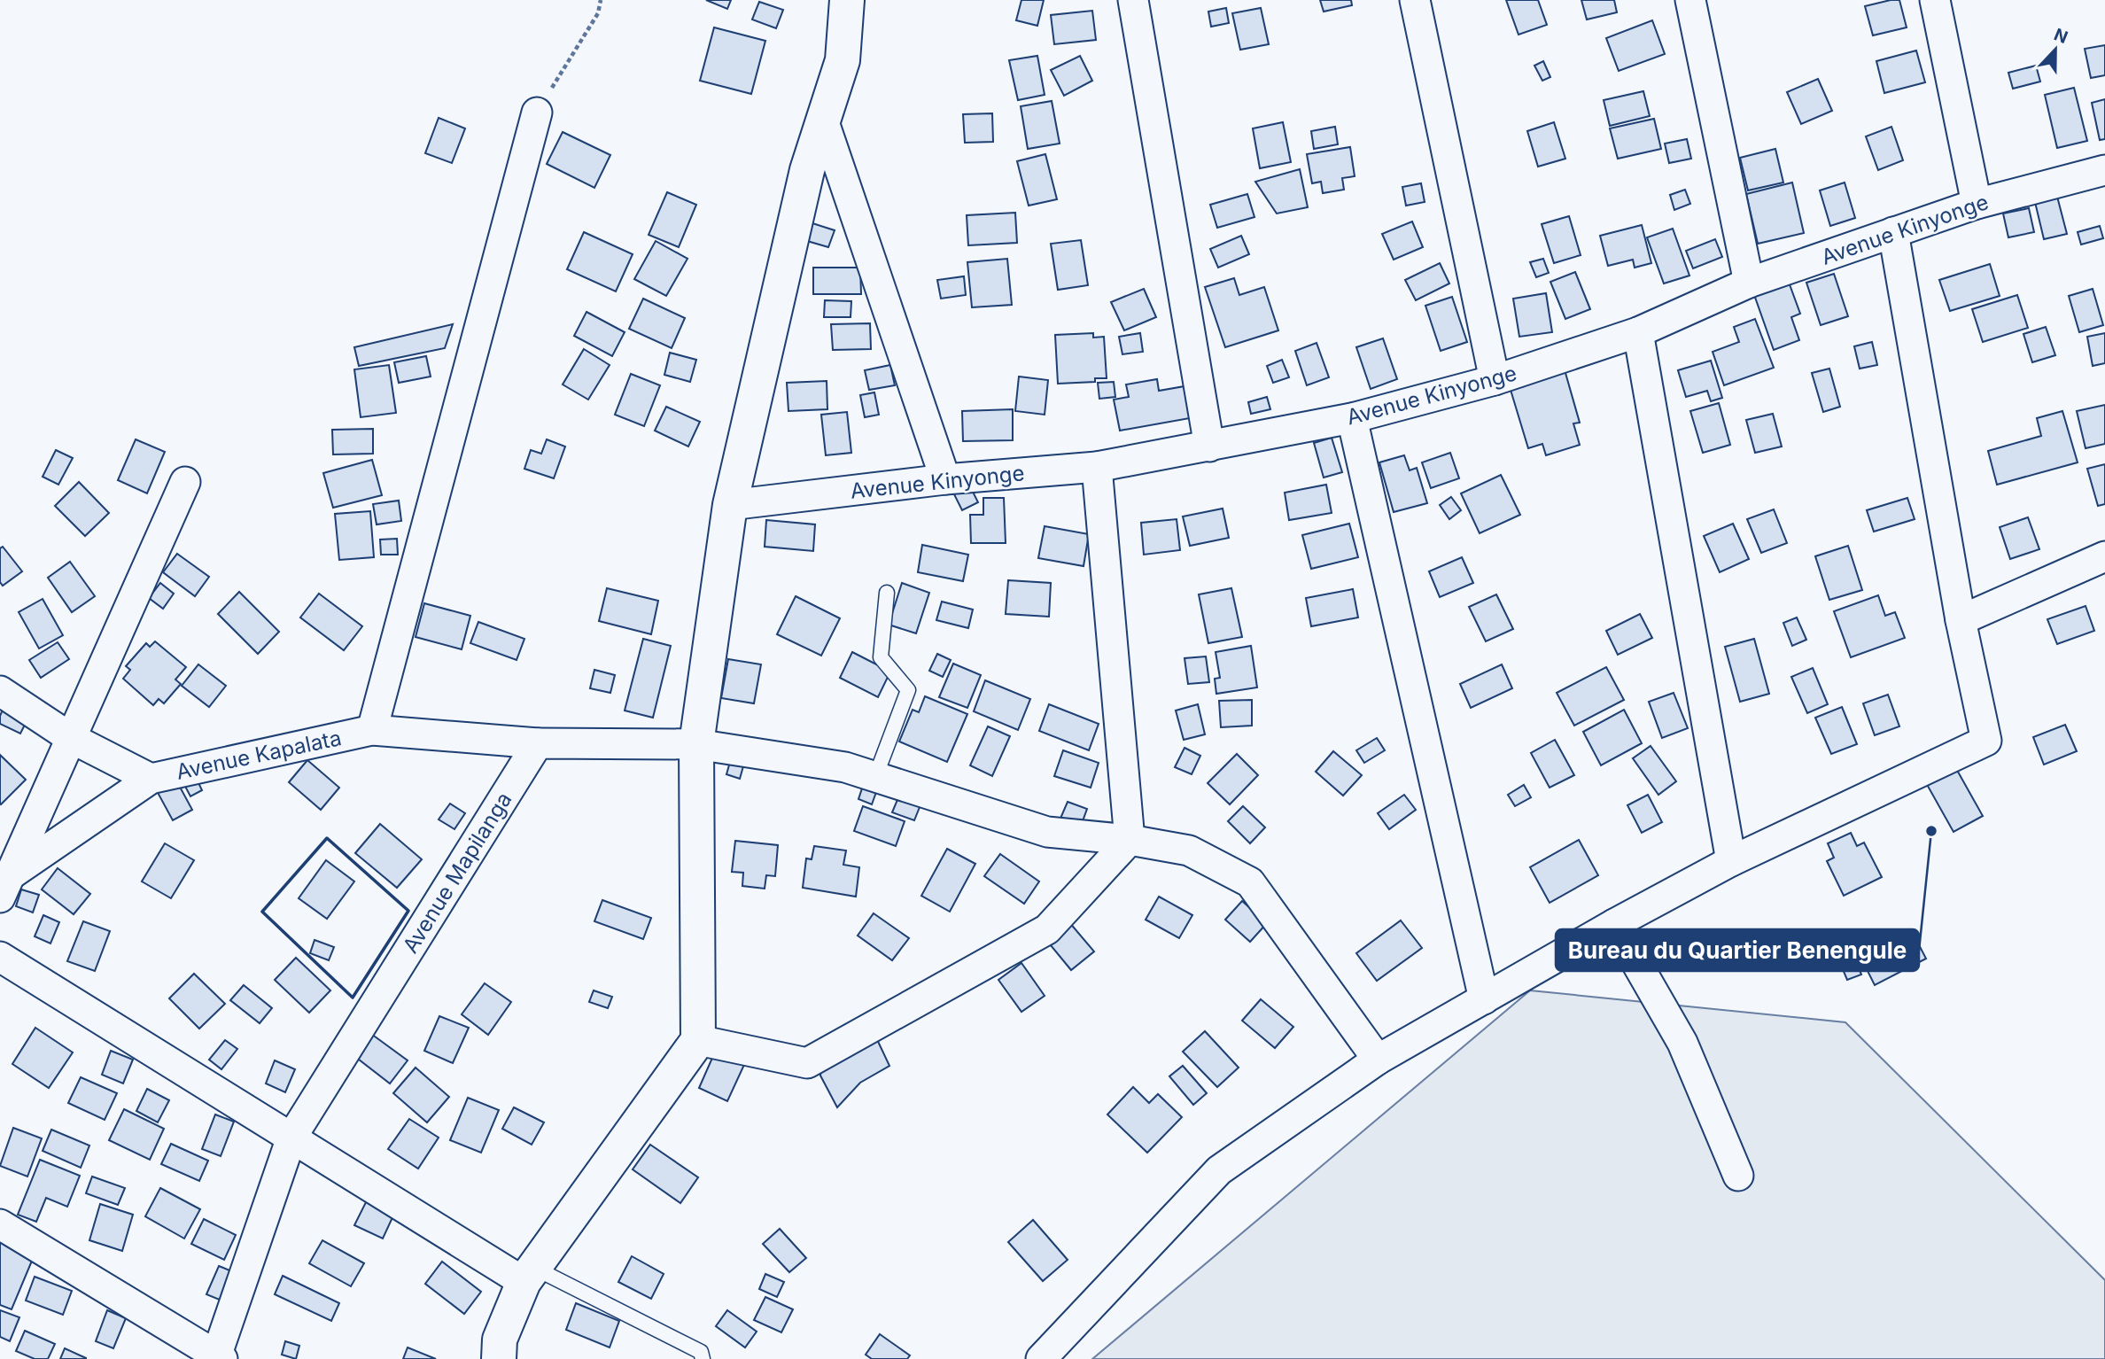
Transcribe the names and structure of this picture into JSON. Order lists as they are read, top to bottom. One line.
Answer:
{"streets":{"street":["Avenue Kinyonge","Avenue Kapalata","Avenue Mapilanga"]},"crossings":[["Avenue Kapalata","Avenue Mapilanga"]],"places":["Bureau du Quartier Benengule"],"north":"top"}
